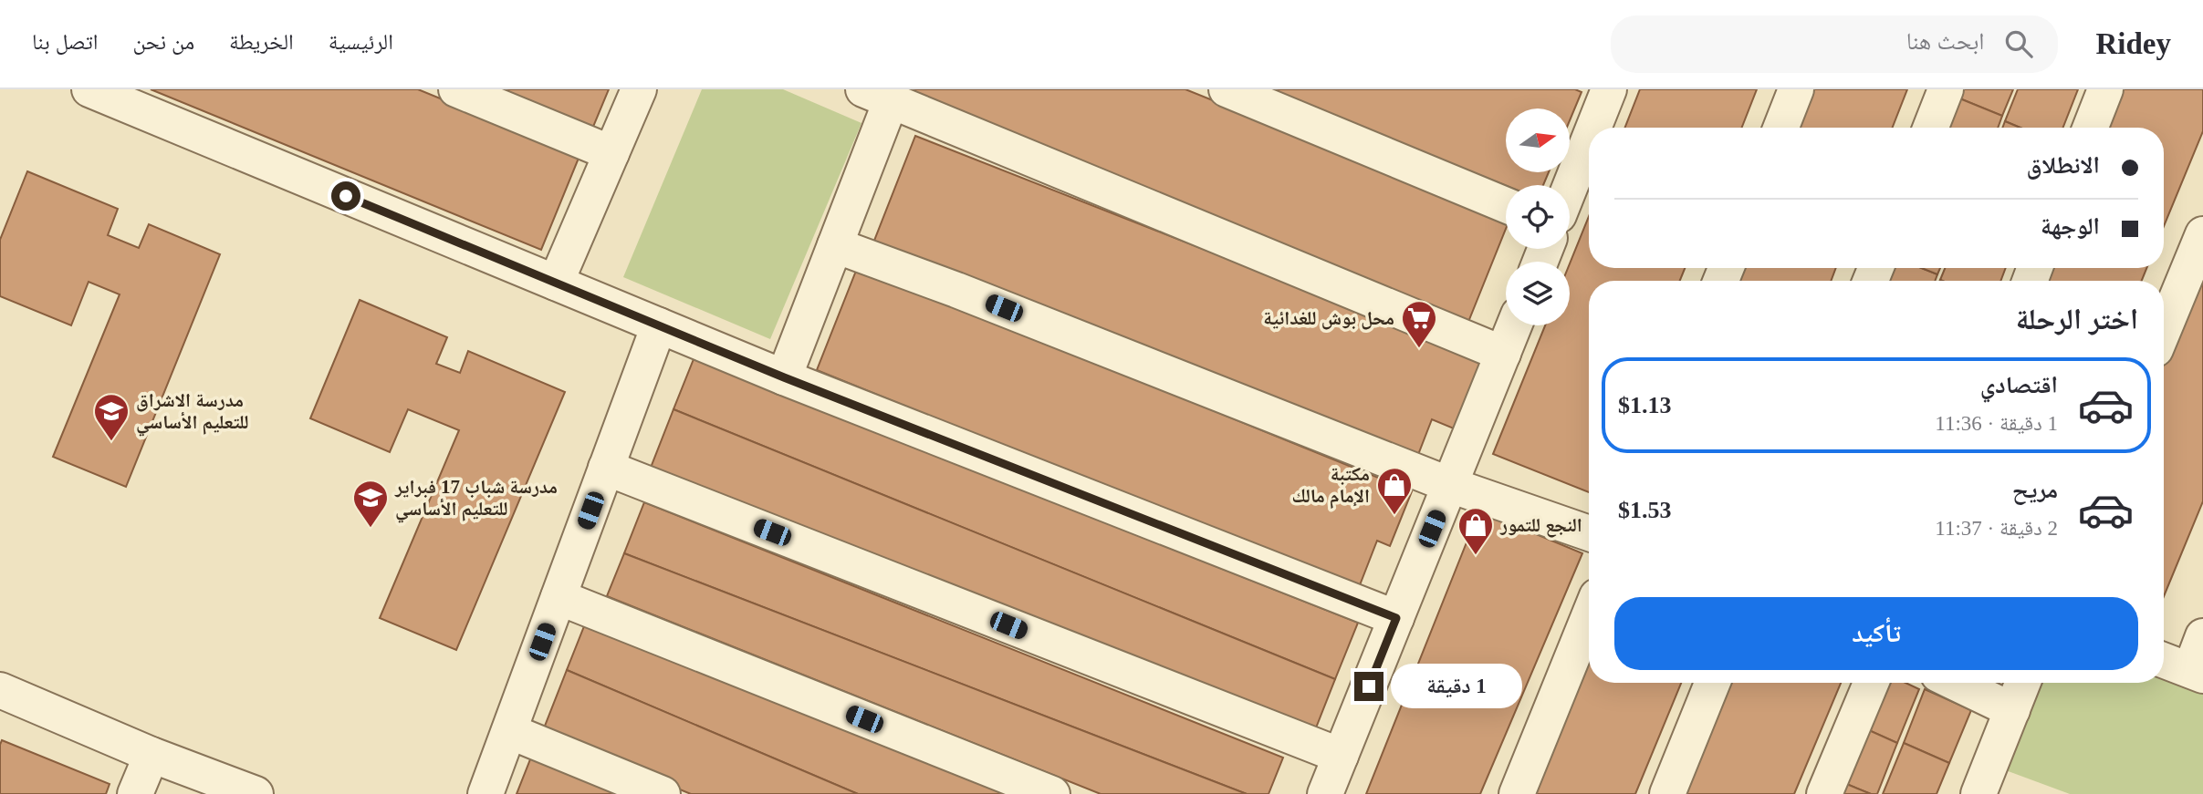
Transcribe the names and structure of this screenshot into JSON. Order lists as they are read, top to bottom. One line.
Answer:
{"places":{"supermarket":["محل بوش للغدائية"],"school or university":["مدرسة الاشراق للتعليم الأساسي","مدرسة شباب 17 فبراير للتعليم الأساسي"],"shop":["مكتبة الإمام مالك","النجع للتمور"]},"north":"right","page":{"header":"Ridey","search":"ابحث هنا","nav":["الرئيسية","الخريطة","من نحن","اتصل بنا"],"banner":["الانطلاق","الوجهة"],"heading":"اختر الرحلة","list":[{"name":"اقتصادي","note":"1 دقيقة · 11:36","value":"$1.13"},{"name":"مريح","note":"2 دقيقة · 11:37","value":"$1.53"}],"buttons":"تأكيد","bubble":"1 دقيقة"}}
